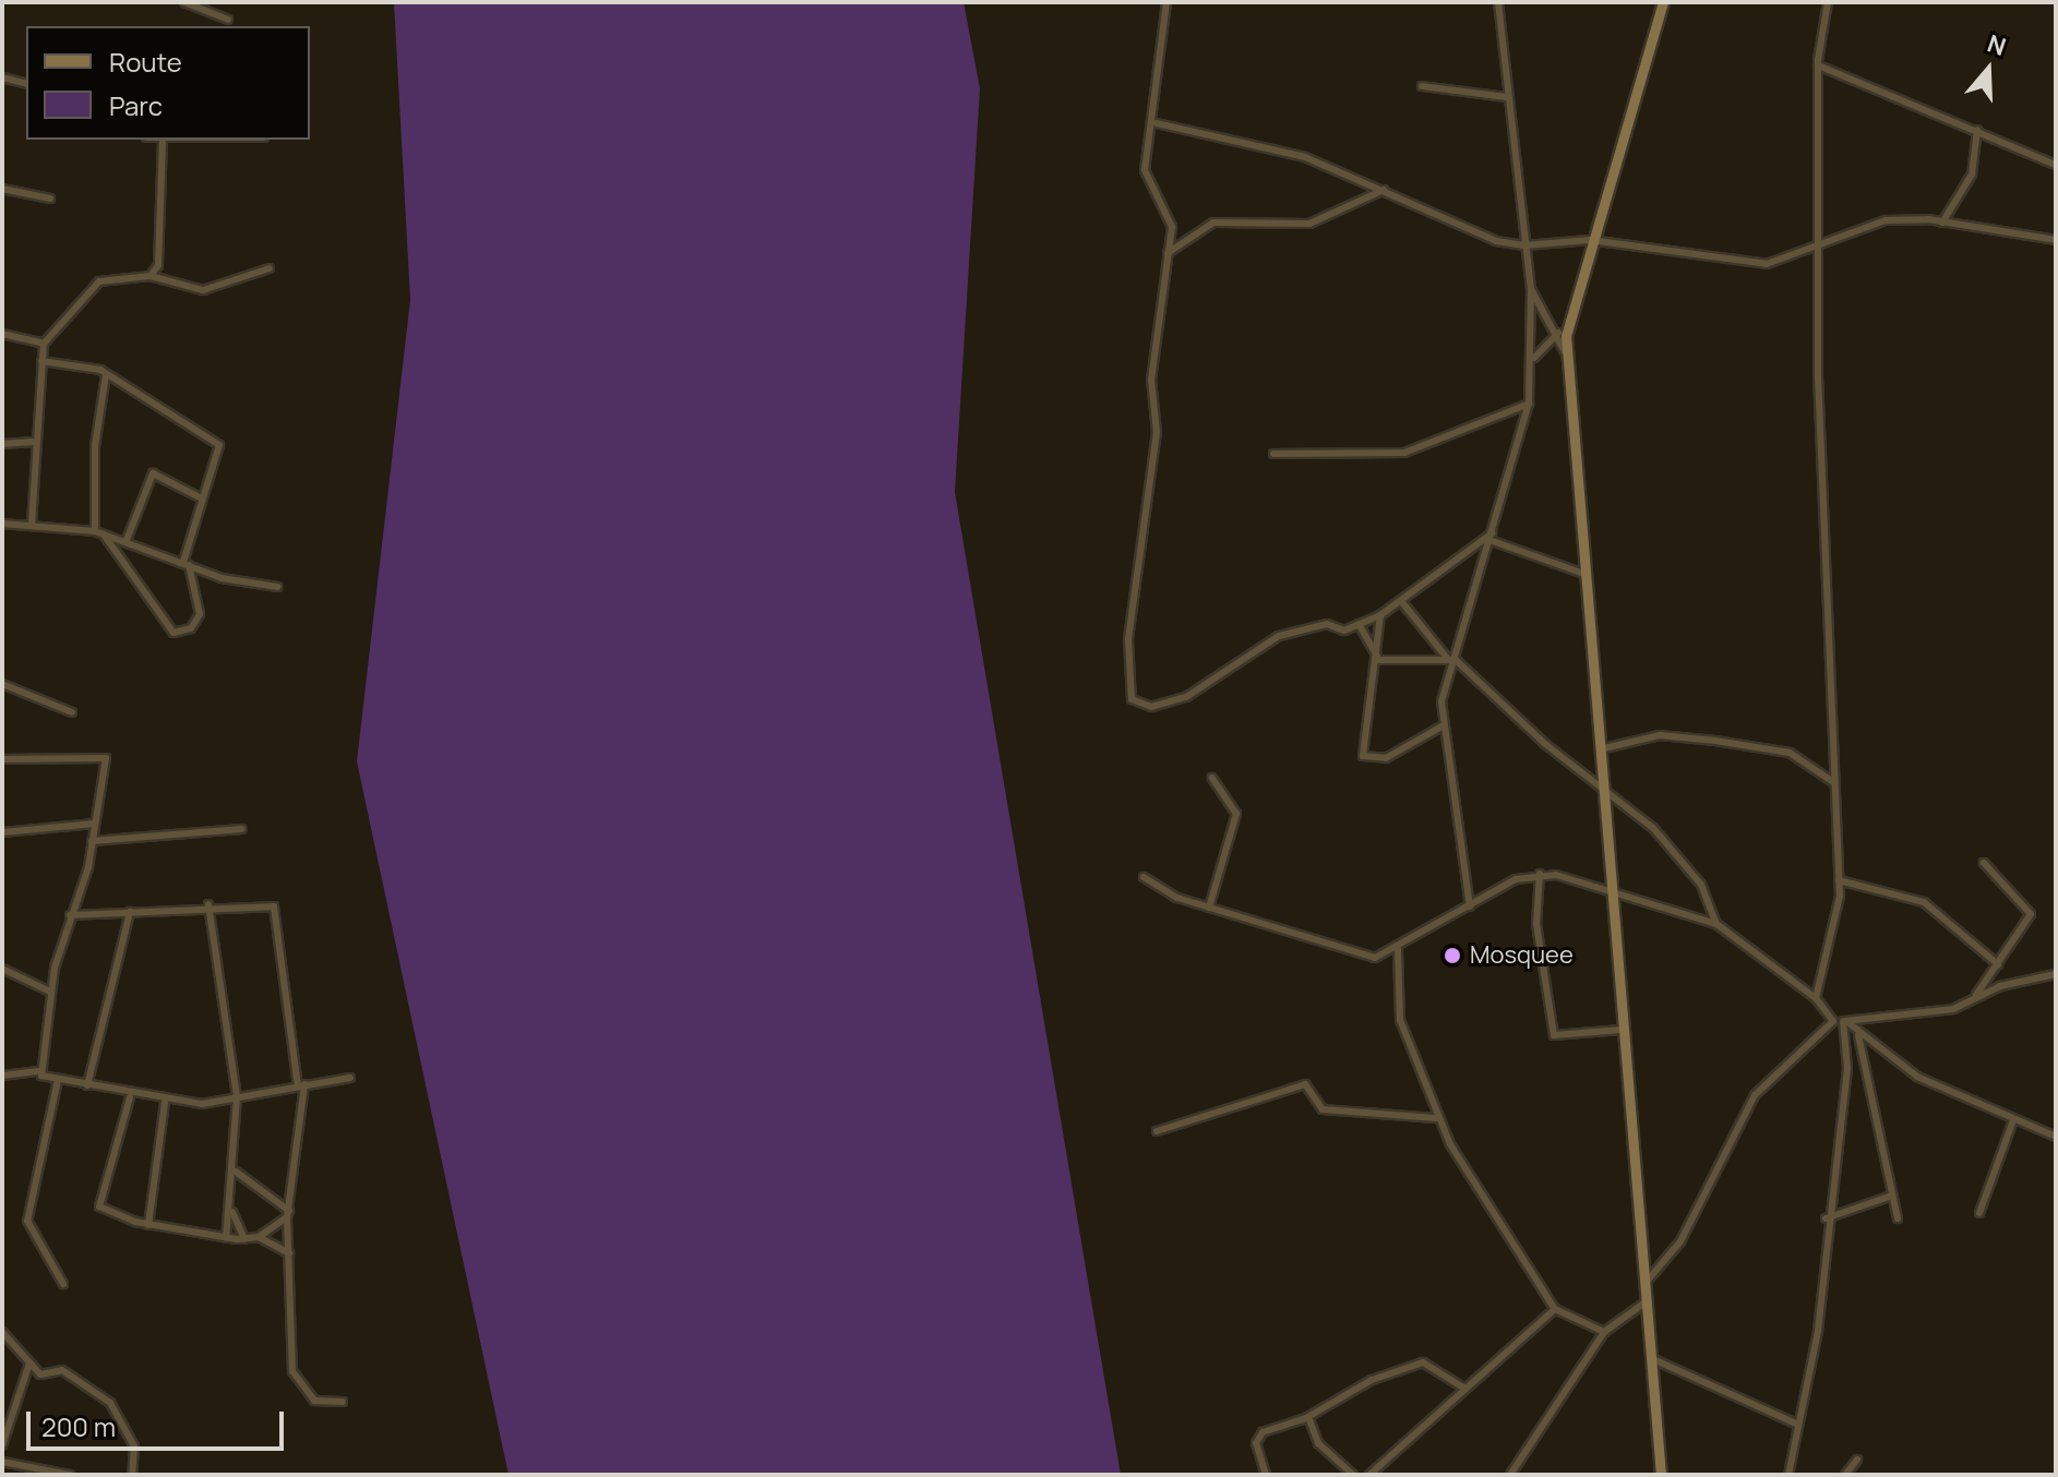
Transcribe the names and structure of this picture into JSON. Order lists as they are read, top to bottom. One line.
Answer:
{"places":["Mosquee"],"legend":["Route","Parc"],"scale_bar":"200 m","north":"top"}
